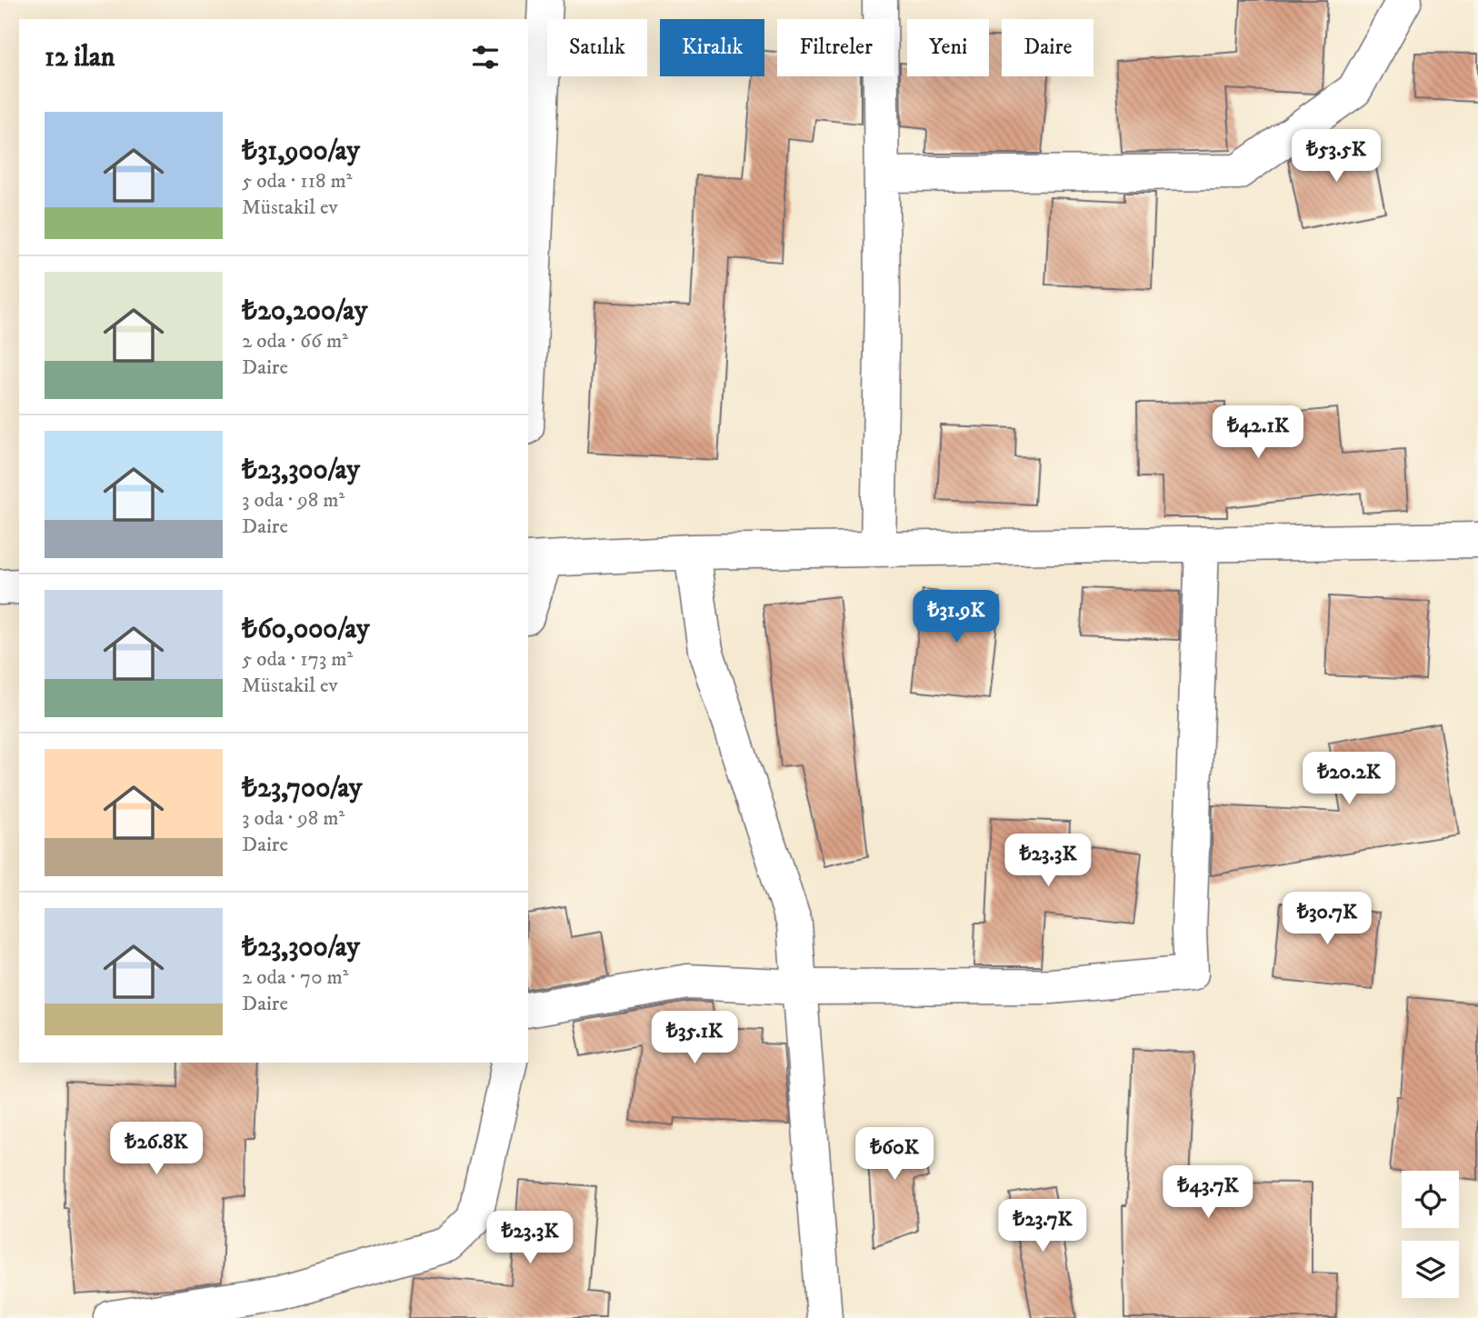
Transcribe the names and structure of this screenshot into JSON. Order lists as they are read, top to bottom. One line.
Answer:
{"page":{"chip":["Satılık","Kiralık","Filtreler","Yeni","Daire"],"heading":"12 ilan","list":[{"name":"₺31,900/ay","note":"5 oda · 118 m² · Müstakil ev"},{"name":"₺20,200/ay","note":"2 oda · 66 m² · Daire"},{"name":"₺23,300/ay","note":"3 oda · 98 m² · Daire"},{"name":"₺60,000/ay","note":"5 oda · 173 m² · Müstakil ev"},{"name":"₺23,700/ay","note":"3 oda · 98 m² · Daire"},{"name":"₺23,300/ay","note":"2 oda · 70 m² · Daire"}],"price":["₺53.5K","₺42.1K","₺31.9K","₺20.2K","₺23.3K","₺30.7K","₺35.1K","₺26.8K","₺60K","₺43.7K","₺23.7K","₺23.3K"]}}
